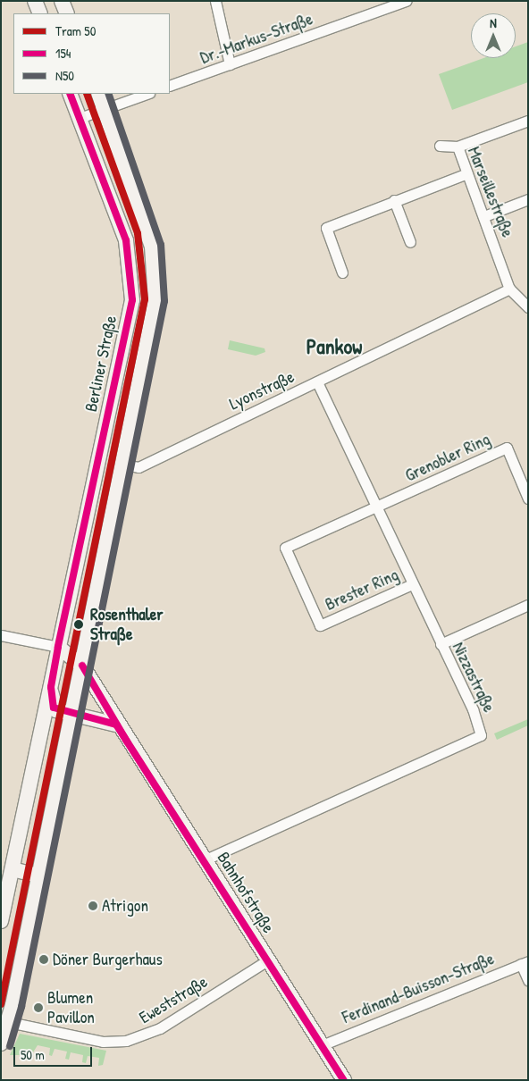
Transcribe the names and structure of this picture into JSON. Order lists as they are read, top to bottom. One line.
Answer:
{"streets":{"main road":["Berliner Straße","Bahnhofstraße"],"street":["Dr.-Markus-Straße","Marseillestraße","Lyonstraße","Grenobler Ring","Brester Ring","Nizzastraße","Ferdinand-Buisson-Straße","Eweststraße"]},"crossings":[["Marseillestraße","Lyonstraße"],["Lyonstraße","Nizzastraße"],["Grenobler Ring","Brester Ring"],["Grenobler Ring","Nizzastraße"],["Brester Ring","Nizzastraße"],["Nizzastraße","Bahnhofstraße"],["Bahnhofstraße","Ferdinand-Buisson-Straße"],["Bahnhofstraße","Eweststraße"]],"districts":["Pankow"],"places":["Rosenthaler Straße","Atrigon","Döner Burgerhaus","Blumen Pavillon"],"lines":["tram line 50","transit line 154","transit line N50"],"legend":["Tram 50","154","N50"],"scale_bar":"50 m","north":"top"}
